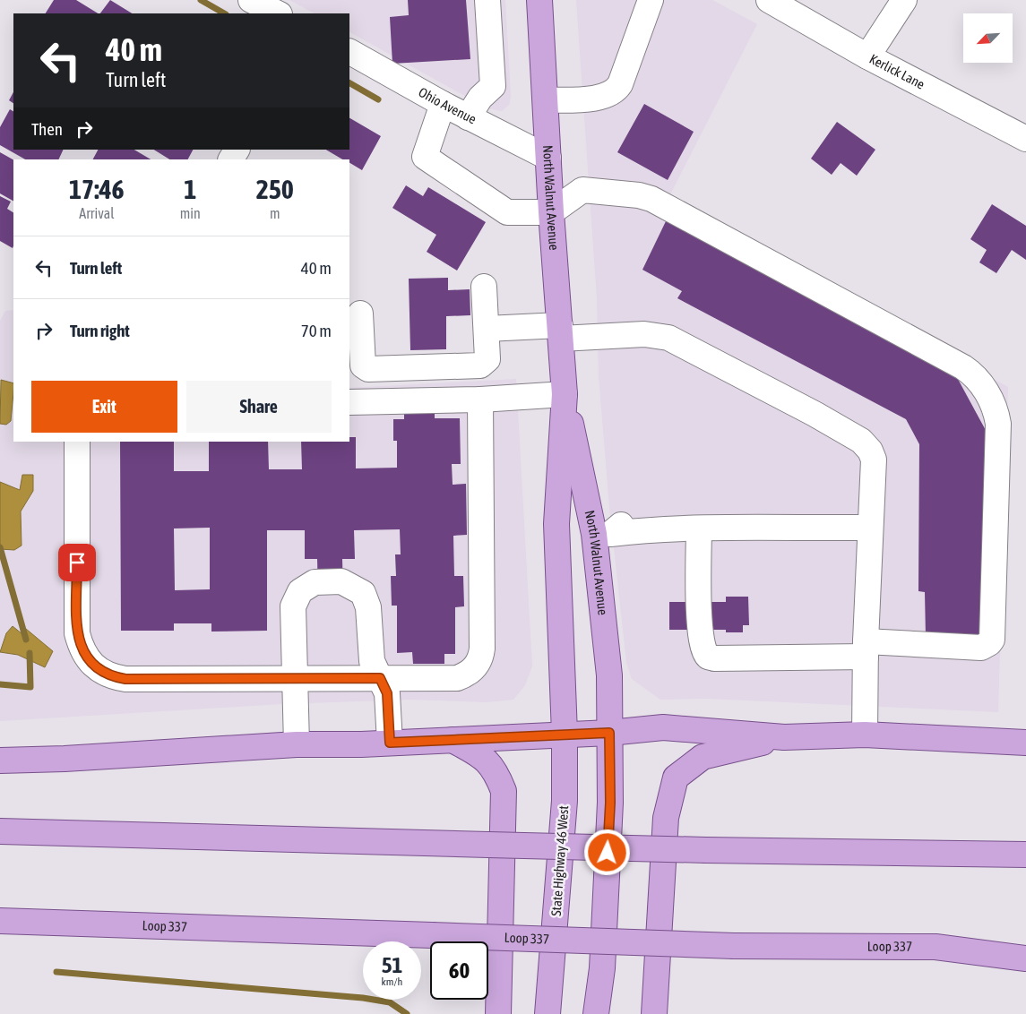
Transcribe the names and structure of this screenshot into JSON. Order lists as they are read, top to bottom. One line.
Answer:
{"streets":{"main road":["North Walnut Avenue","State Highway 46 West","Loop 337"],"street":["Kerlick Lane","Ohio Avenue"]},"crossings":[["Ohio Avenue","North Walnut Avenue"],["North Walnut Avenue","State Highway 46 West"]],"north":"bottom left","page":{"turn":["40 m","Turn left"],"then":"Then","eta":["17:46","Arrival","1","min","250","m"],"list":[{"name":"Turn left","value":"40 m"},{"name":"Turn right","value":"70 m"}],"buttons":["Exit","Share"],"speed":"51 km/h","limit":"60"}}
